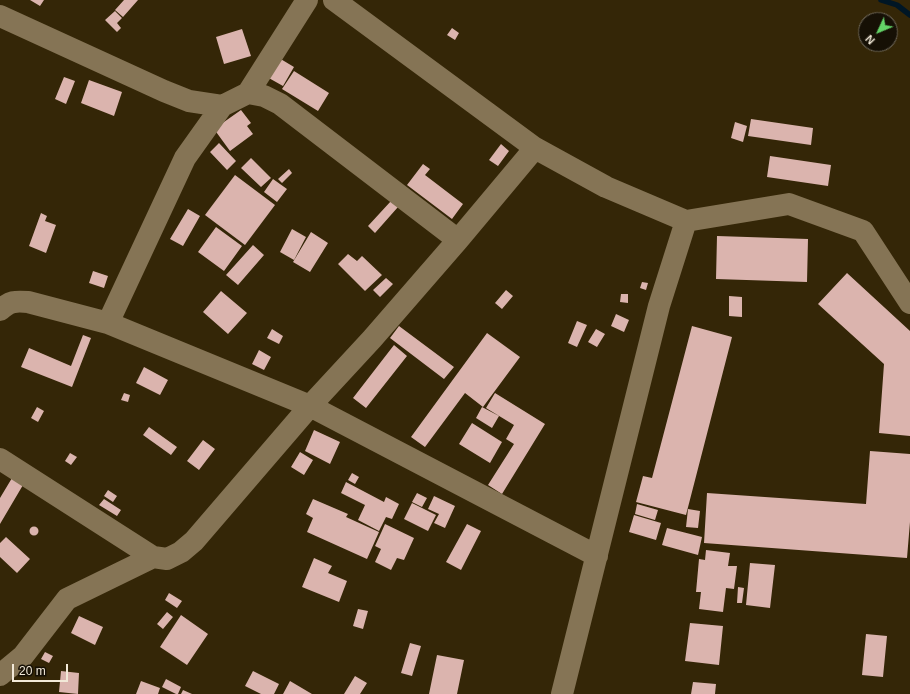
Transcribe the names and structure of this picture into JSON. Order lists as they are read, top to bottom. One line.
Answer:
{"scale_bar":"20 m","north":"bottom left"}
